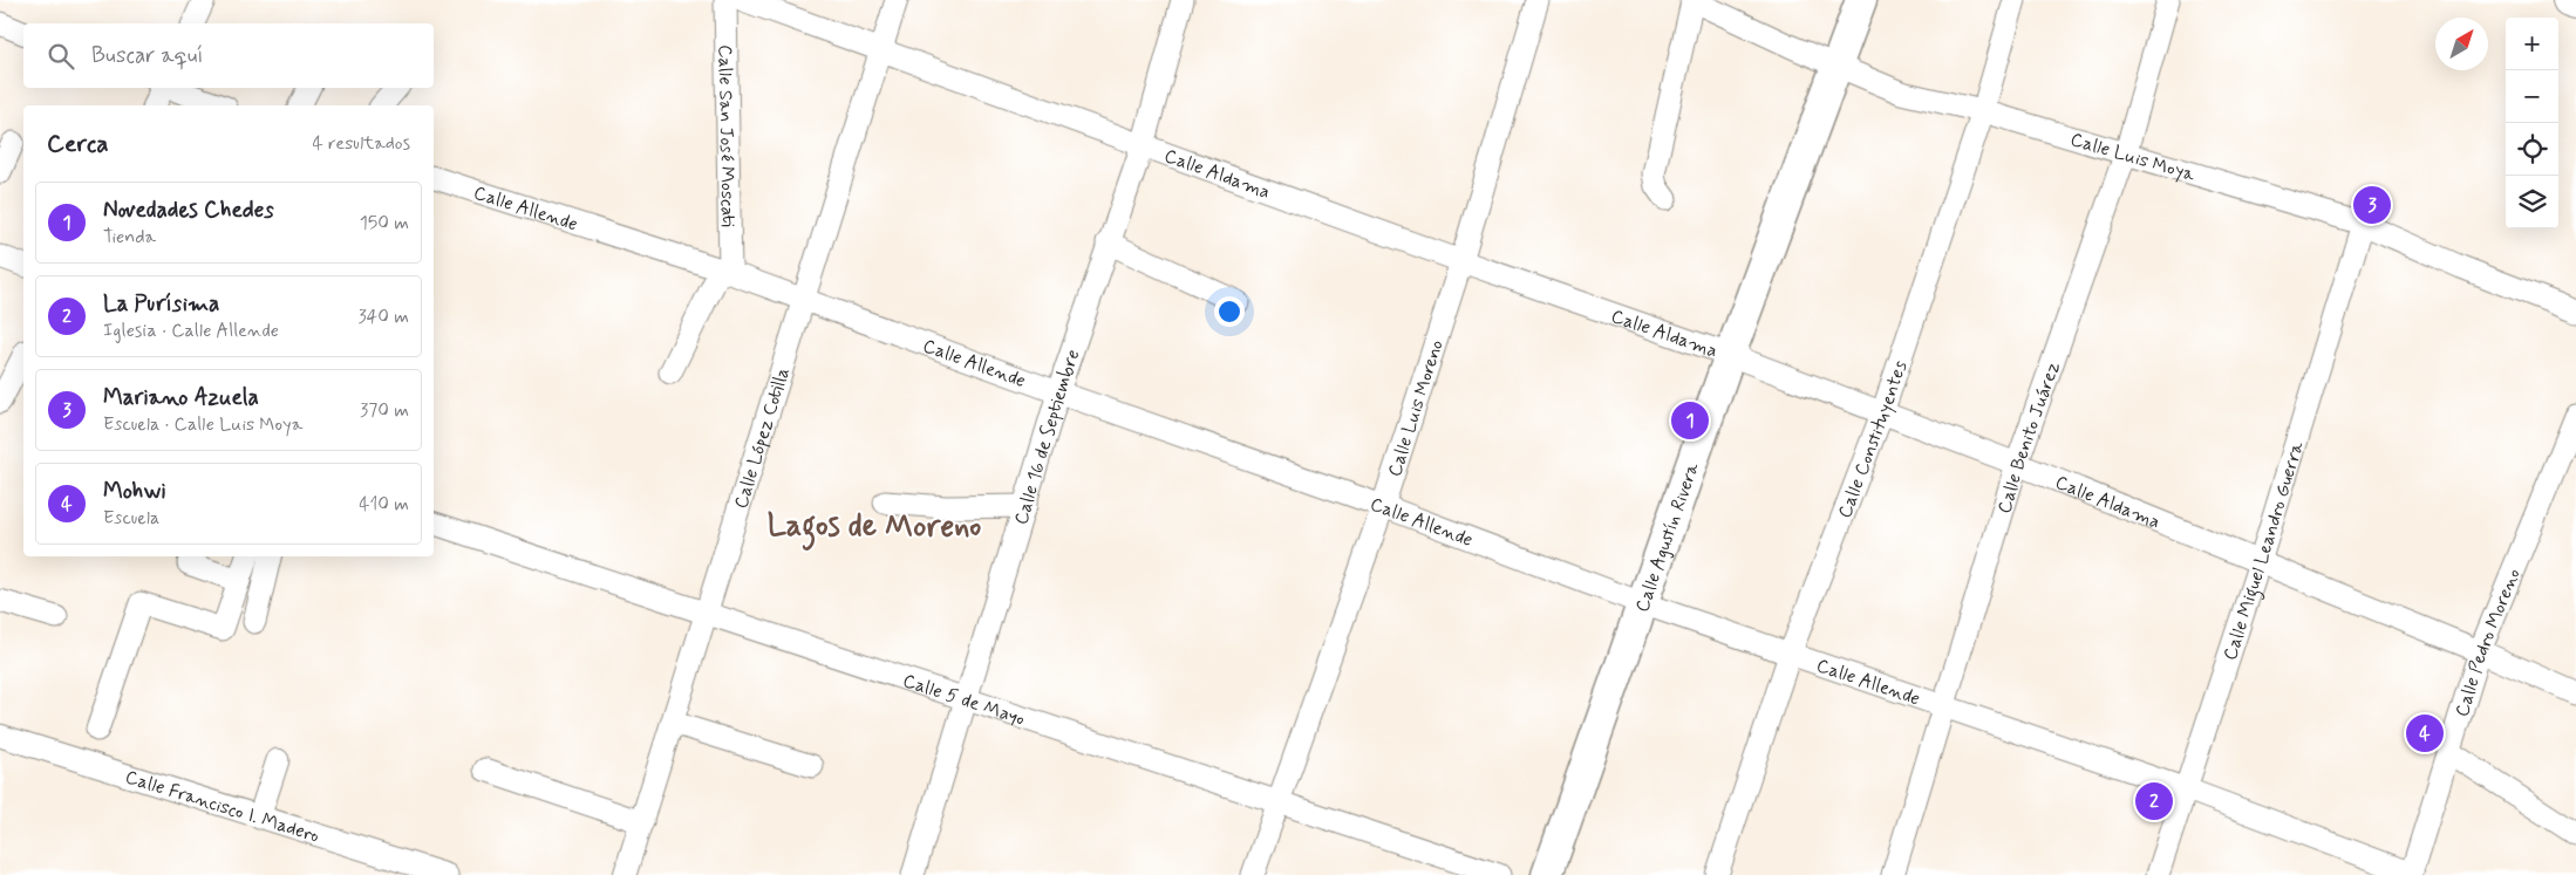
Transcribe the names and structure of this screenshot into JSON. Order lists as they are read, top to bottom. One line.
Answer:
{"streets":{"main road":["Calle Agustín Rivera"],"street":["Calle San José Moscati","Calle Luis Moya","Calle Aldama","Calle Allende","Calle Luis Moreno","Calle 16 de Septiembre","Calle Benito Juárez","Calle López Cotilla","Calle Constituyentes","Calle Miguel Leandro Guerra","Calle Pedro Moreno","Calle 5 de Mayo","Calle Francisco I. Madero"]},"crossings":[["Calle San José Moscati","Calle Allende"],["Calle Luis Moya","Calle Benito Juárez"],["Calle Luis Moya","Calle Constituyentes"],["Calle Luis Moya","Calle Agustín Rivera"],["Calle Luis Moya","Calle Miguel Leandro Guerra"],["Calle Aldama","Calle Luis Moreno"],["Calle Aldama","Calle 16 de Septiembre"],["Calle Aldama","Calle Benito Juárez"],["Calle Aldama","Calle López Cotilla"],["Calle Aldama","Calle Constituyentes"],["Calle Aldama","Calle Agustín Rivera"],["Calle Aldama","Calle Miguel Leandro Guerra"],["Calle Aldama","Calle Pedro Moreno"],["Calle Allende","Calle Luis Moreno"],["Calle Allende","Calle 16 de Septiembre"],["Calle Allende","Calle Benito Juárez"],["Calle Allende","Calle López Cotilla"],["Calle Allende","Calle Constituyentes"],["Calle Allende","Calle Agustín Rivera"],["Calle Allende","Calle Miguel Leandro Guerra"],["Calle Allende","Calle Pedro Moreno"],["Calle Luis Moreno","Calle 5 de Mayo"],["Calle 16 de Septiembre","Calle 5 de Mayo"],["Calle López Cotilla","Calle 5 de Mayo"]],"districts":["Lagos de Moreno"],"north":"top right","page":{"map_buttons":["+","−"],"search":"Buscar aquí","heading":["Cerca","4 resultados"],"list":[{"mark":"1","name":"Novedades Chedes","note":"Tienda","value":"150 m"},{"mark":"2","name":"La Purísima","note":"Iglesia · Calle Allende","value":"340 m"},{"mark":"3","name":"Mariano Azuela","note":"Escuela · Calle Luis Moya","value":"370 m"},{"mark":"4","name":"Mohwi","note":"Escuela","value":"410 m"}],"pins":["3","1","4","2"]}}
